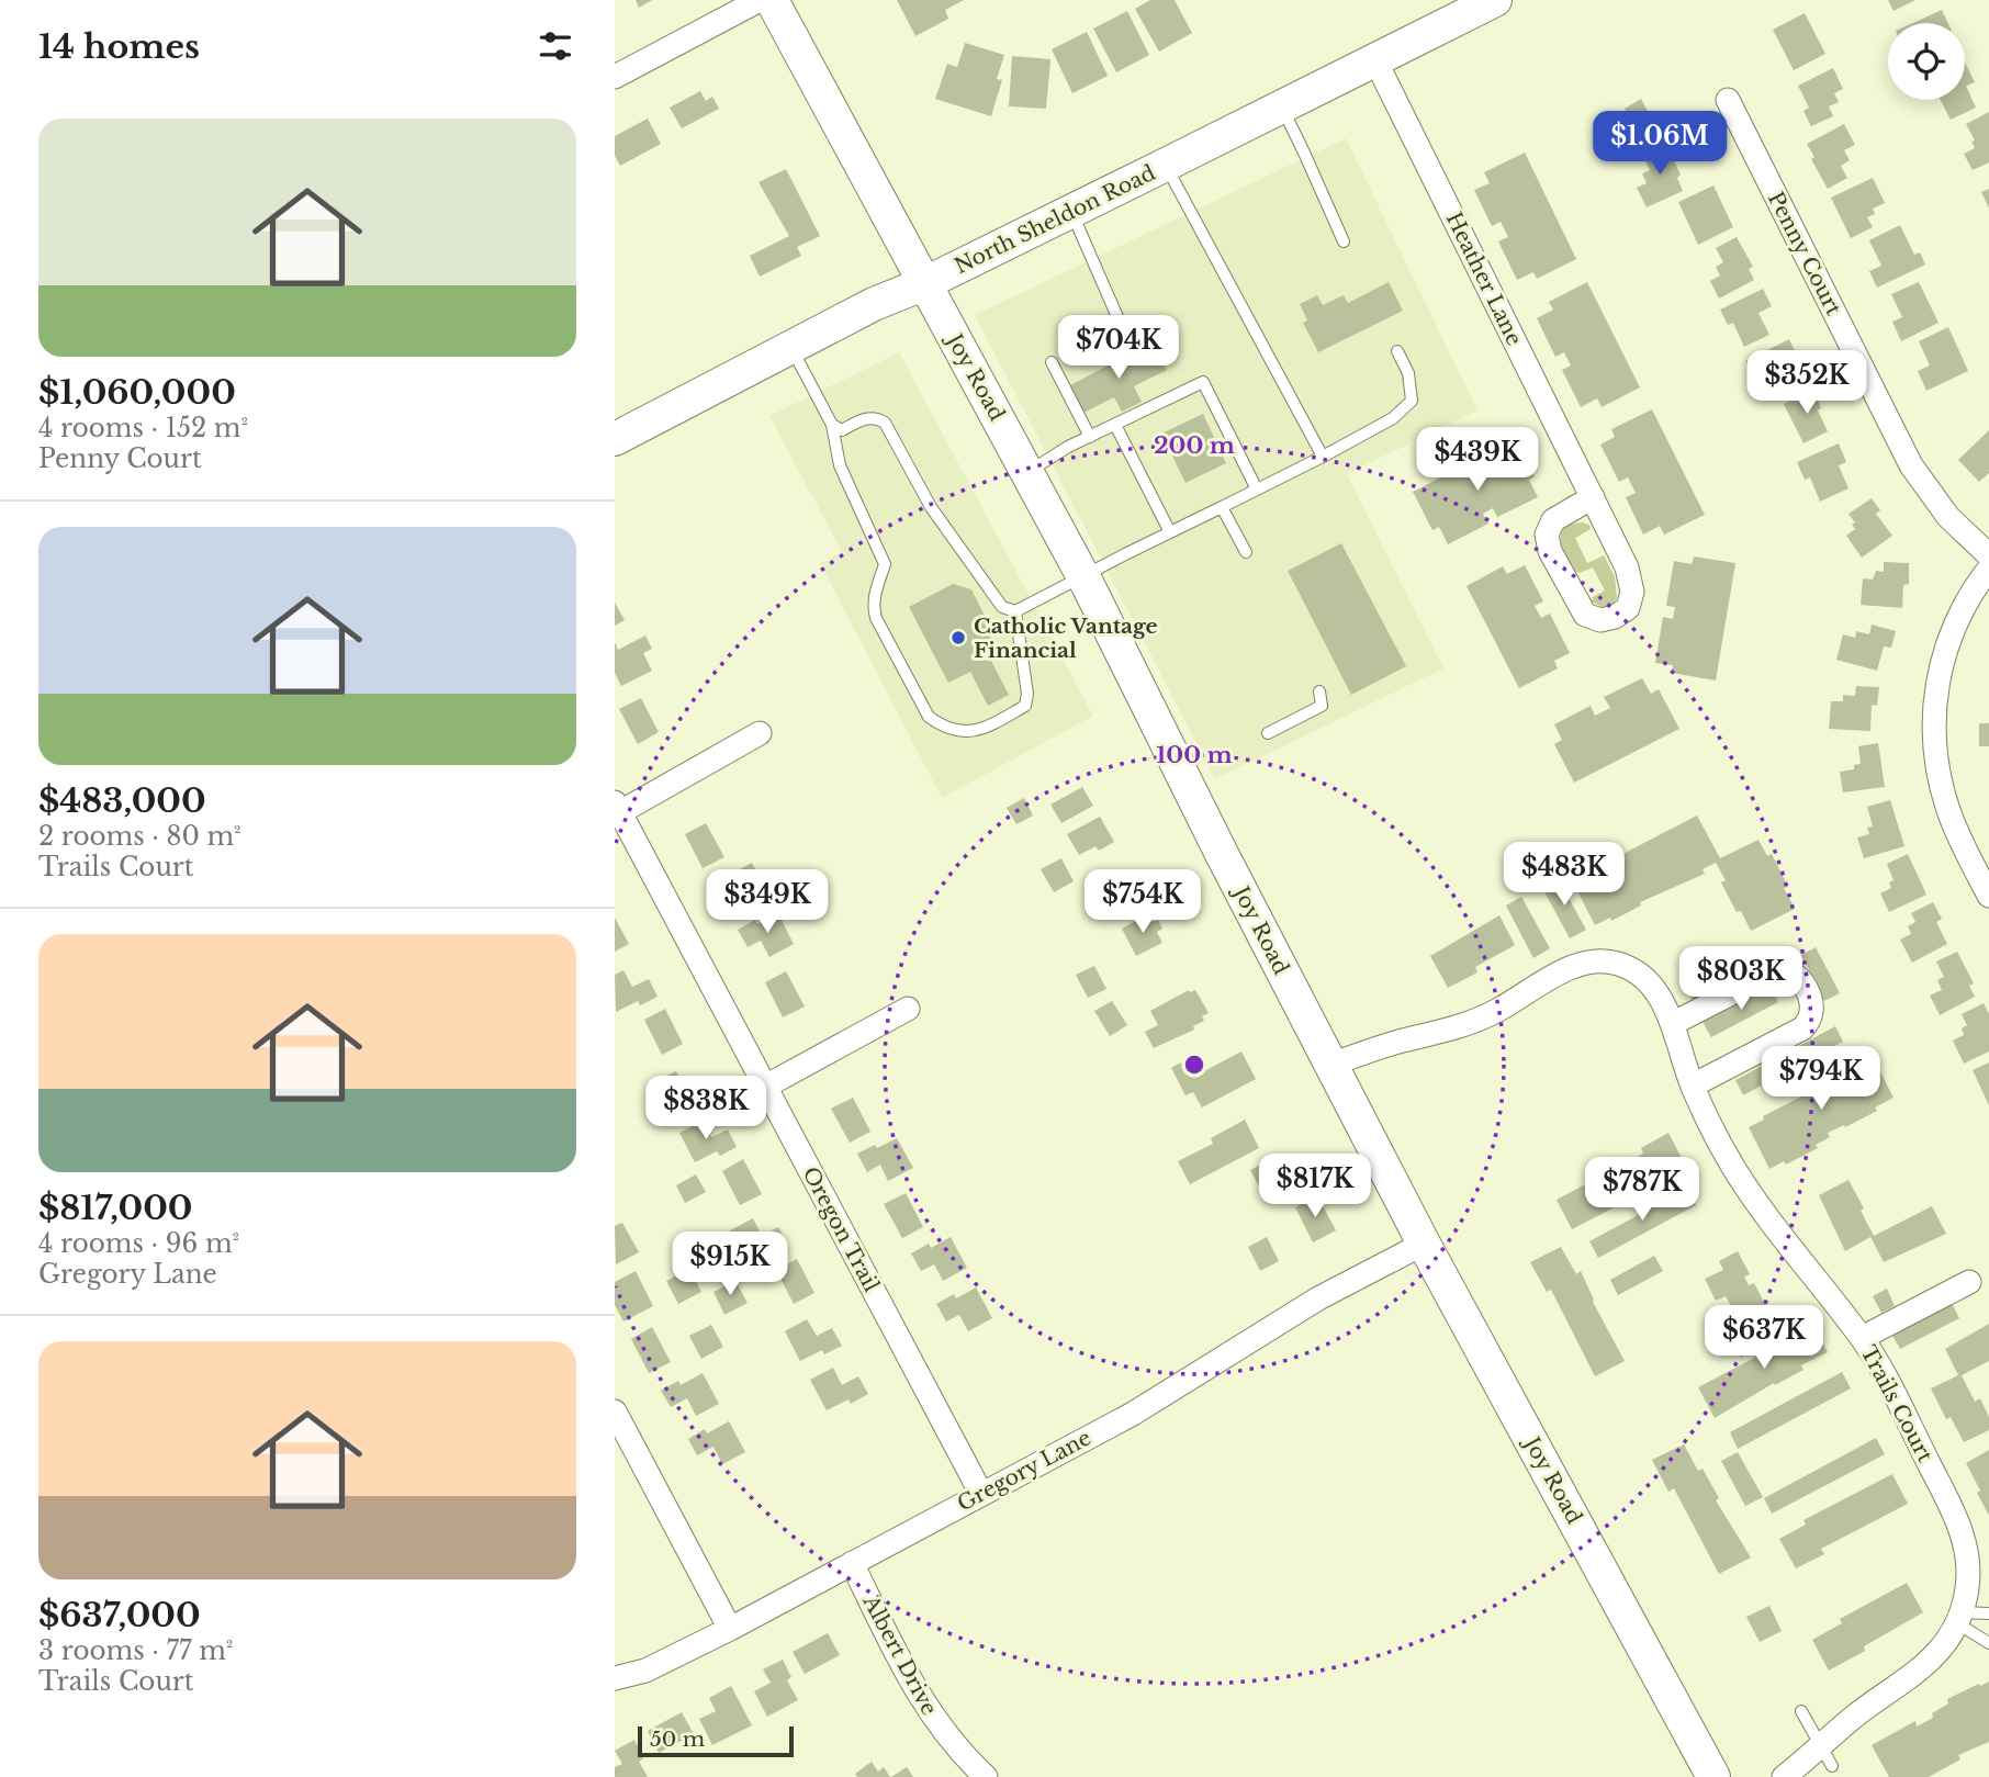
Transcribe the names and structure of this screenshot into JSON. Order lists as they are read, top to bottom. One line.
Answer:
{"streets":{"street":["North Sheldon Road","Penny Court","Heather Lane","Joy Road","Oregon Trail","Trails Court","Gregory Lane","Albert Drive"]},"crossings":[["North Sheldon Road","Heather Lane"],["North Sheldon Road","Joy Road"],["Joy Road","Trails Court"],["Joy Road","Gregory Lane"],["Oregon Trail","Gregory Lane"],["Gregory Lane","Albert Drive"]],"places":["Catholic Vantage Financial"],"scale_bar":"50 m","page":{"heading":"14 homes","list":[{"name":"$1,060,000","note":"4 rooms · 152 m² · Penny Court"},{"name":"$483,000","note":"2 rooms · 80 m² · Trails Court"},{"name":"$817,000","note":"4 rooms · 96 m² · Gregory Lane"},{"name":"$637,000","note":"3 rooms · 77 m² · Trails Court"}],"price":["$1.06M","$704K","$352K","$439K","$483K","$349K","$754K","$803K","$794K","$838K","$817K","$787K","$915K","$637K"],"scale":"50 m"},"rings":["200 m","100 m"]}
